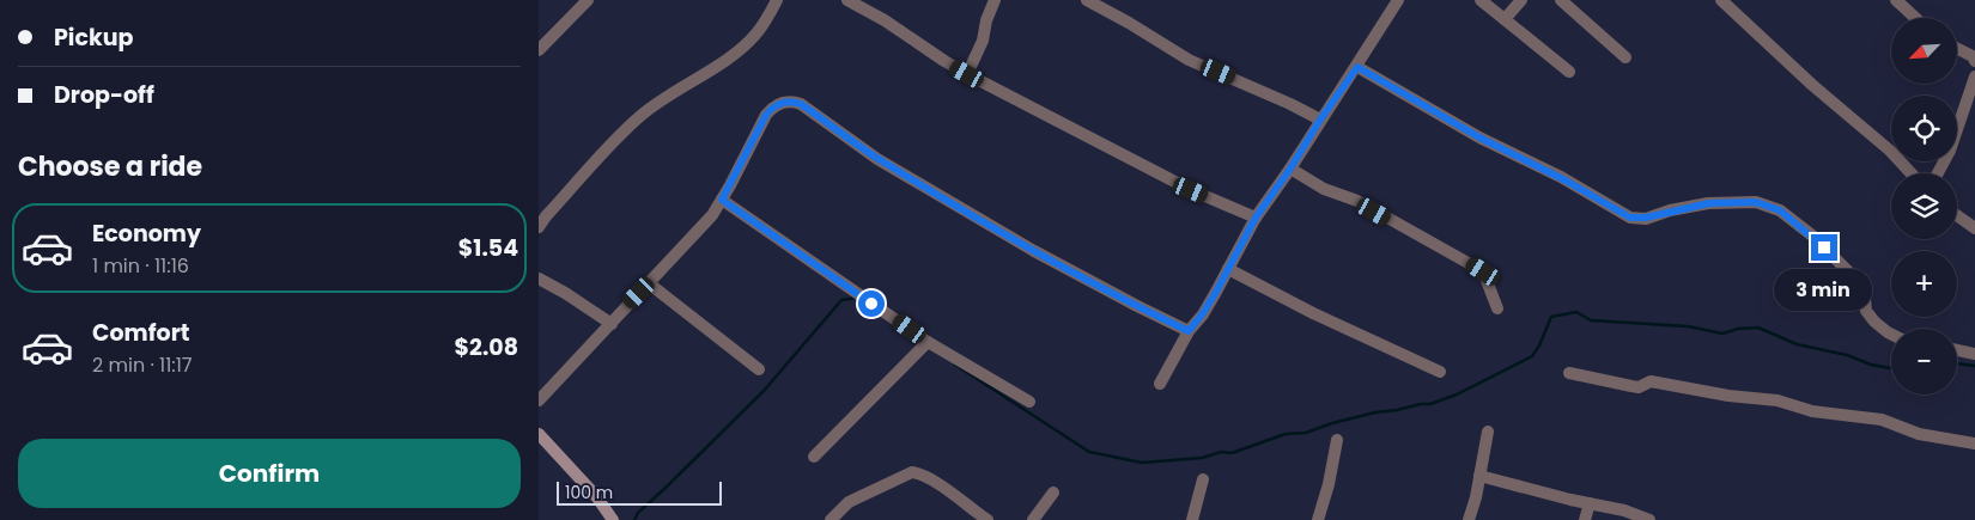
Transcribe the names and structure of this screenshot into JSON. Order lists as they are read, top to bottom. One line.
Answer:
{"scale_bar":"100 m","north":"bottom left","page":{"banner":["Pickup","Drop-off"],"map_buttons":["+","−"],"heading":"Choose a ride","list":[{"name":"Economy","note":"1 min · 11:16","value":"$1.54"},{"name":"Comfort","note":"2 min · 11:17","value":"$2.08"}],"bubble":"3 min","buttons":"Confirm","scale":"100 m"}}
